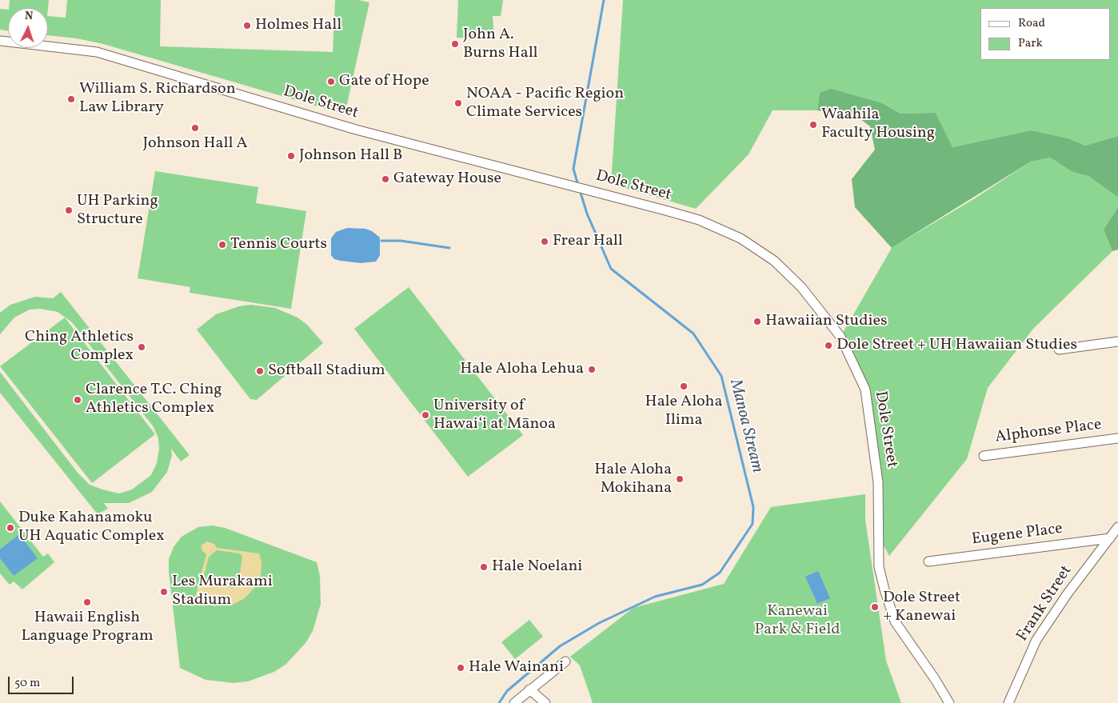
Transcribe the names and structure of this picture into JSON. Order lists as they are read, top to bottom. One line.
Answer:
{"streets":{"street":["Dole Street","Alphonse Place","Eugene Place","Frank Street"]},"crossings":[["Eugene Place","Frank Street"]],"water":["Manoa Stream"],"parks":["Kanewai Park & Field"],"places":["Holmes Hall","John A. Burns Hall","Gate of Hope","William S. Richardson Law Library","NOAA - Pacific Region Climate Services","Waahila Faculty Housing","Johnson Hall A","Johnson Hall B","Gateway House","UH Parking Structure","Frear Hall","Tennis Courts","Hawaiian Studies","Dole Street + UH Hawaiian Studies","Ching Athletics Complex","Hale Aloha Lehua","Softball Stadium","Hale Aloha Ilima","Clarence T.C. Ching Athletics Complex","University of Hawaiʻi at Mānoa","Hale Aloha Mokihana","Duke Kahanamoku UH Aquatic Complex","Hale Noelani","Les Murakami Stadium","Hawaii English Language Program","Dole Street + Kanewai","Hale Wainani"],"legend":["Road","Park"],"scale_bar":"50 m","north":"top"}
